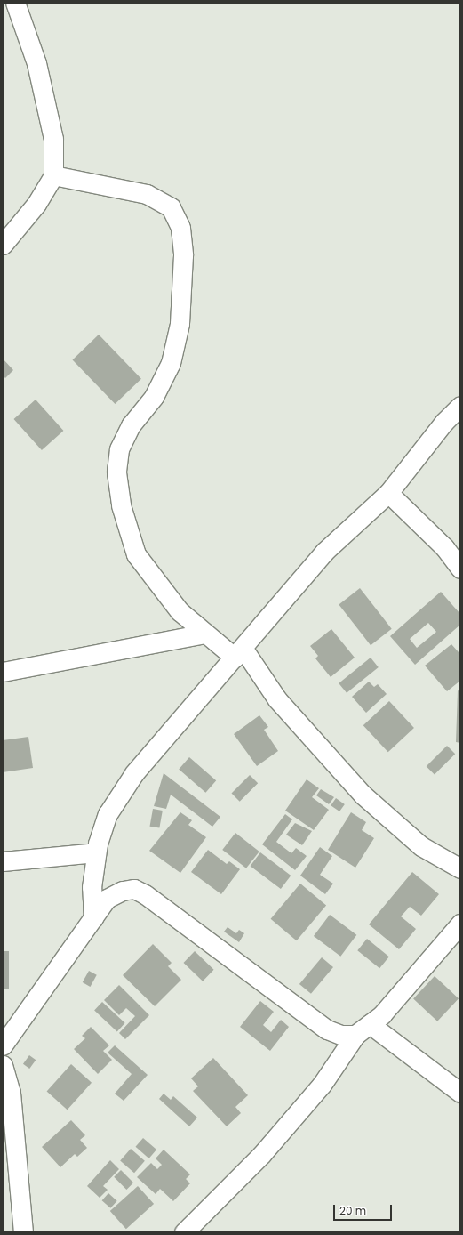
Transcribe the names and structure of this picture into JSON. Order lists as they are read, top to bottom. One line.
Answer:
{"scale_bar":"20 m"}
